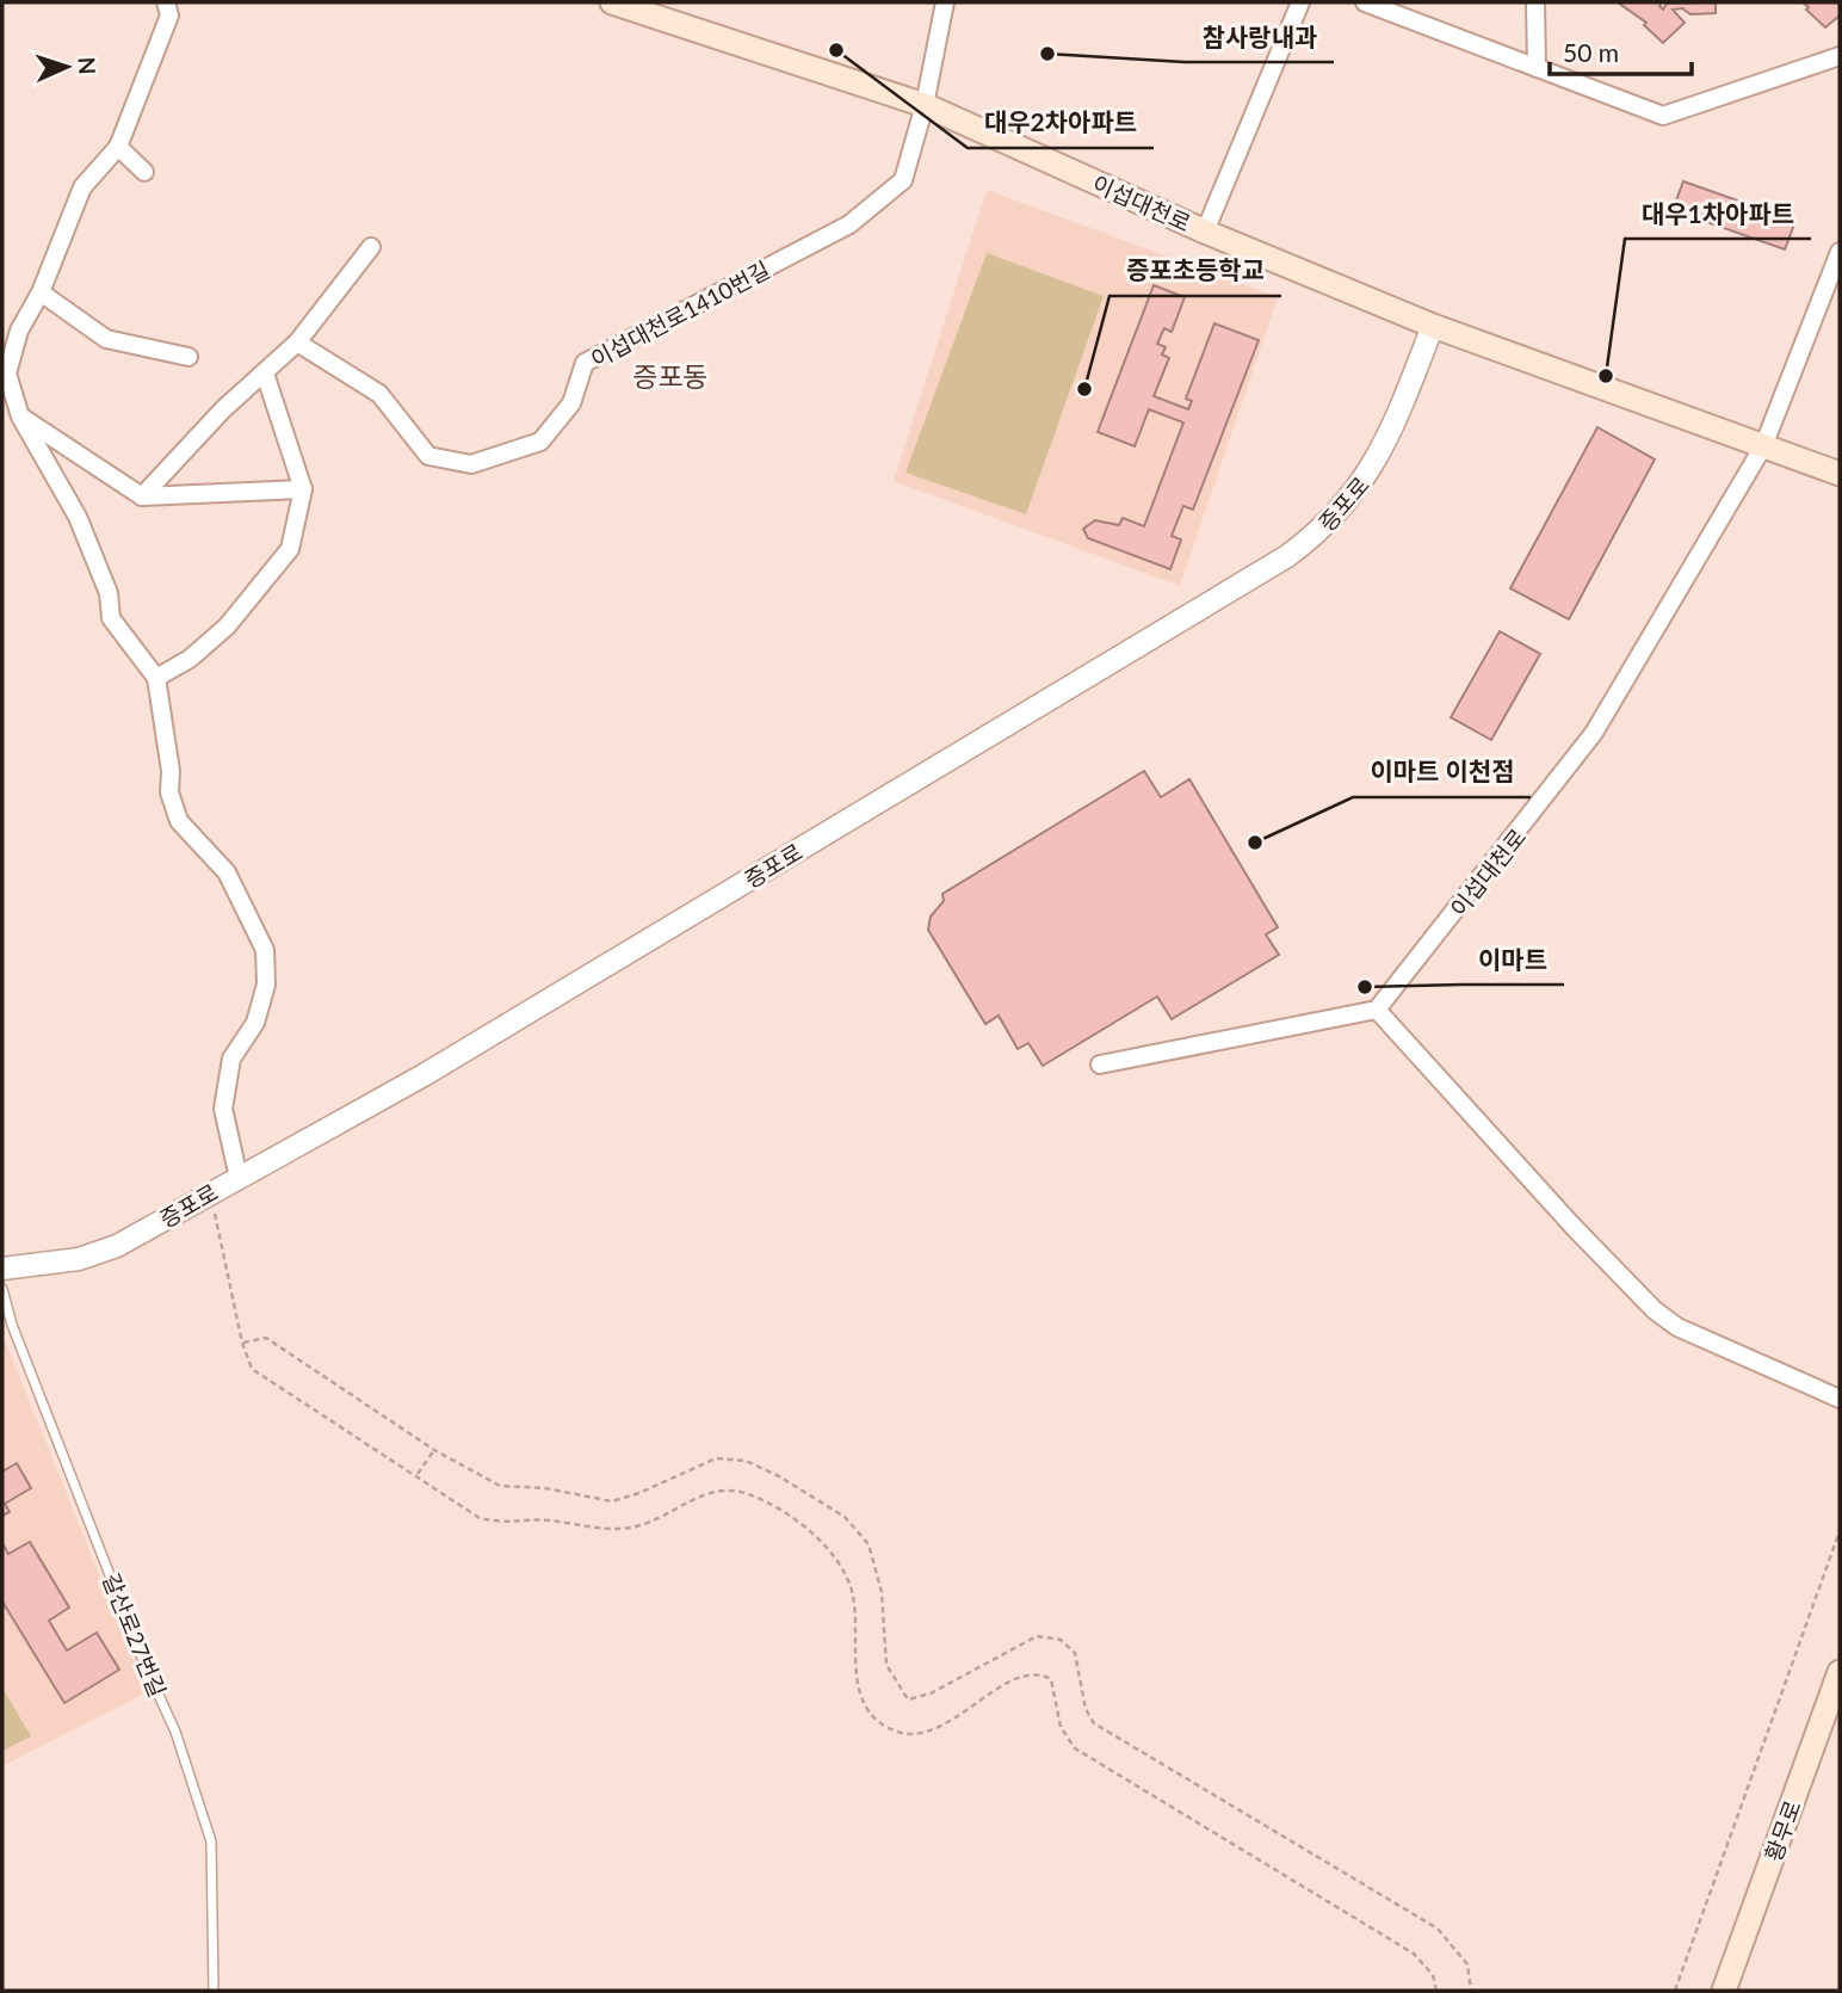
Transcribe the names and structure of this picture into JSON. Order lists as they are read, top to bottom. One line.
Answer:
{"streets":{"main road":["이섭대천로","황무로"],"street":["이섭대천로1410번길","증포로"],"lane":["갈산로27번길"]},"crossings":[["이섭대천로","이섭대천로1410번길"],["이섭대천로","증포로"]],"districts":["증포동"],"places":["대우2차아파트","참사랑내과","대우1차아파트","증포초등학교","이마트 이천점","이마트"],"scale_bar":"50 m","north":"right"}
